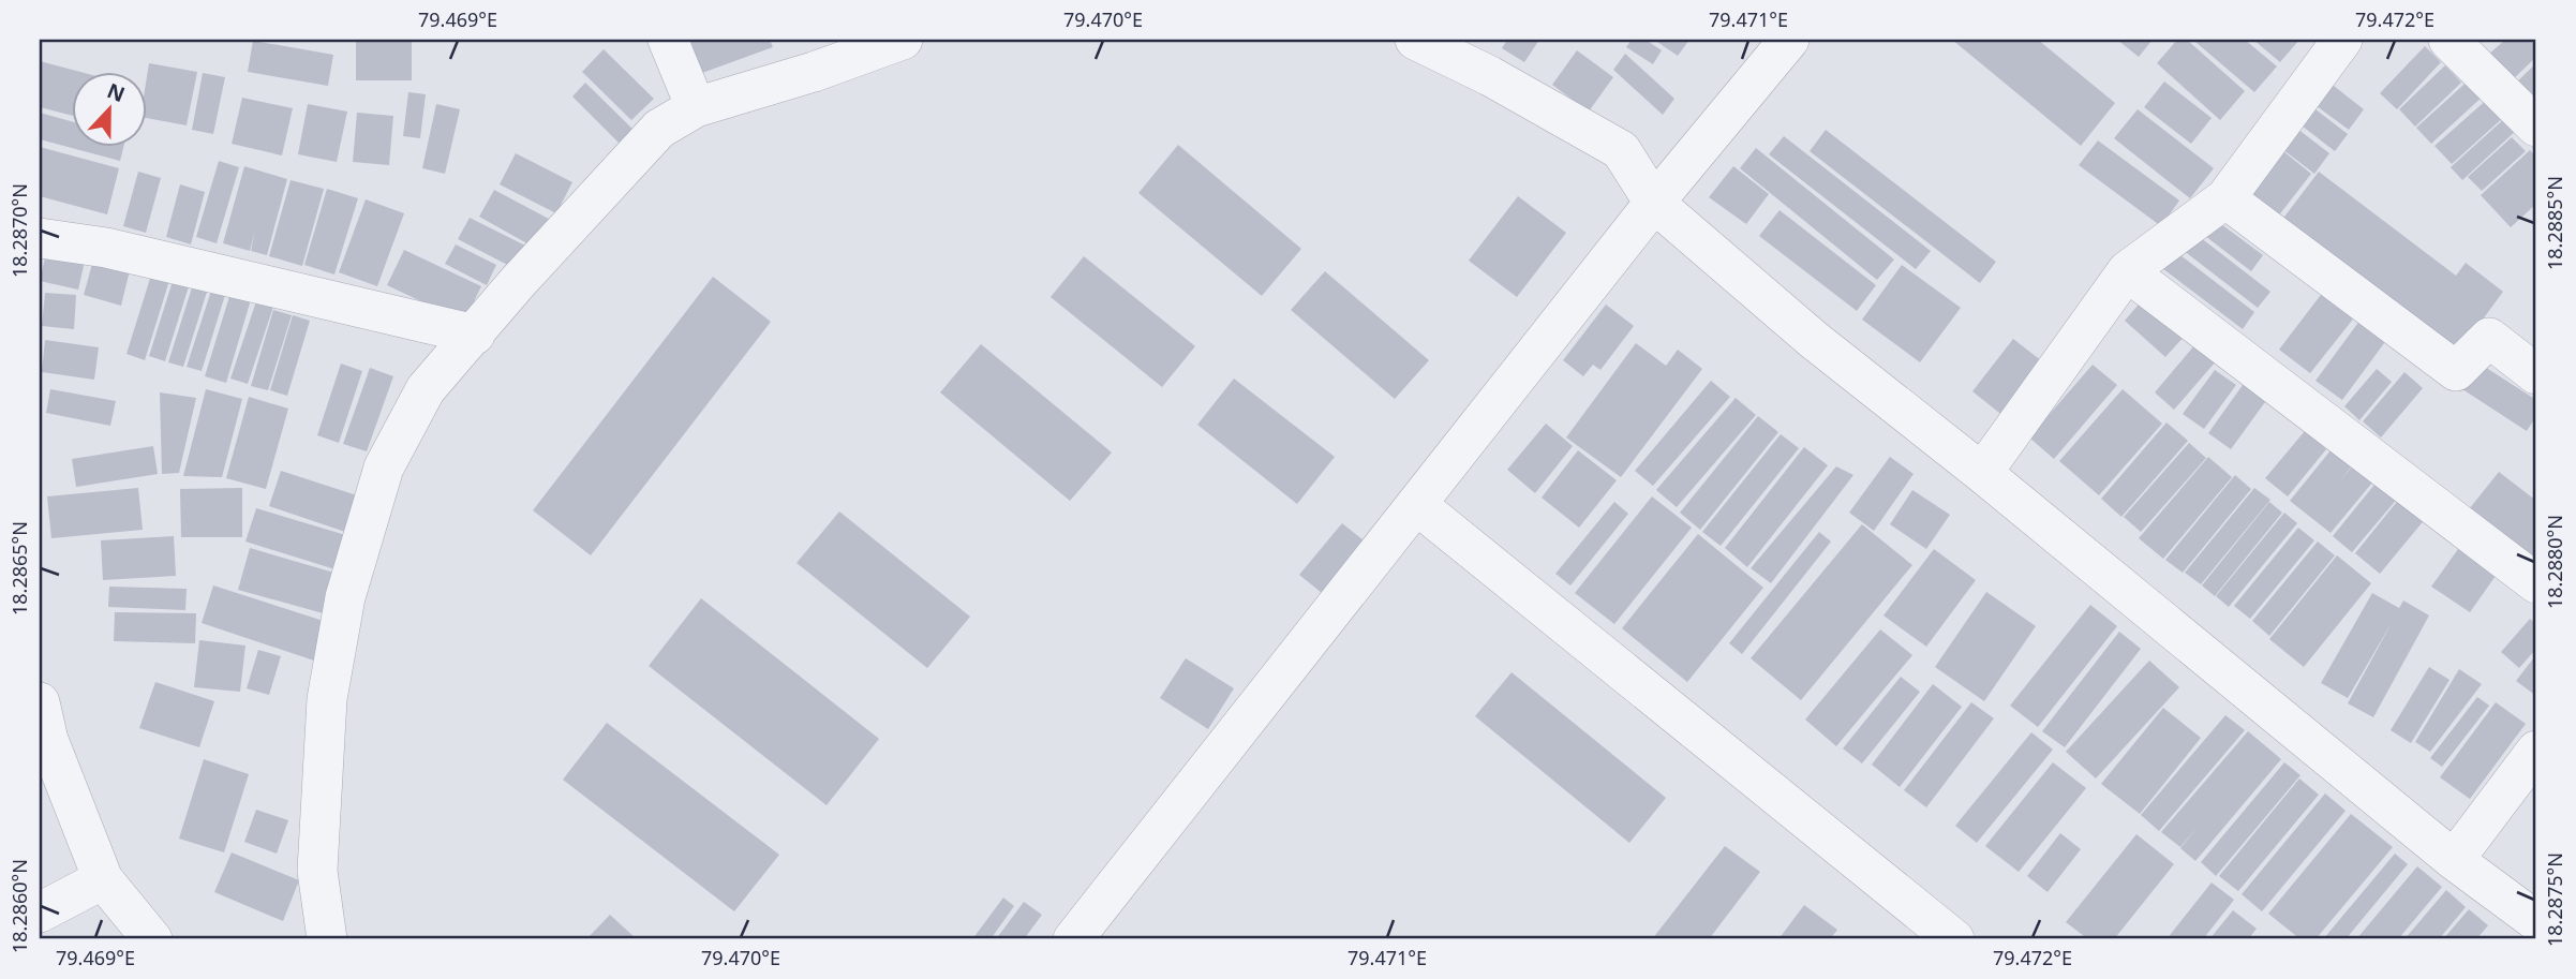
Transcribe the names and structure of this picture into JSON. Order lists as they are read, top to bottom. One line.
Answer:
{"north":"top","coordinates":["79.469°E","79.470°E","79.471°E","79.472°E","18.2885°N","18.2870°N","18.2880°N","18.2865°N","18.2875°N","18.2860°N"]}
